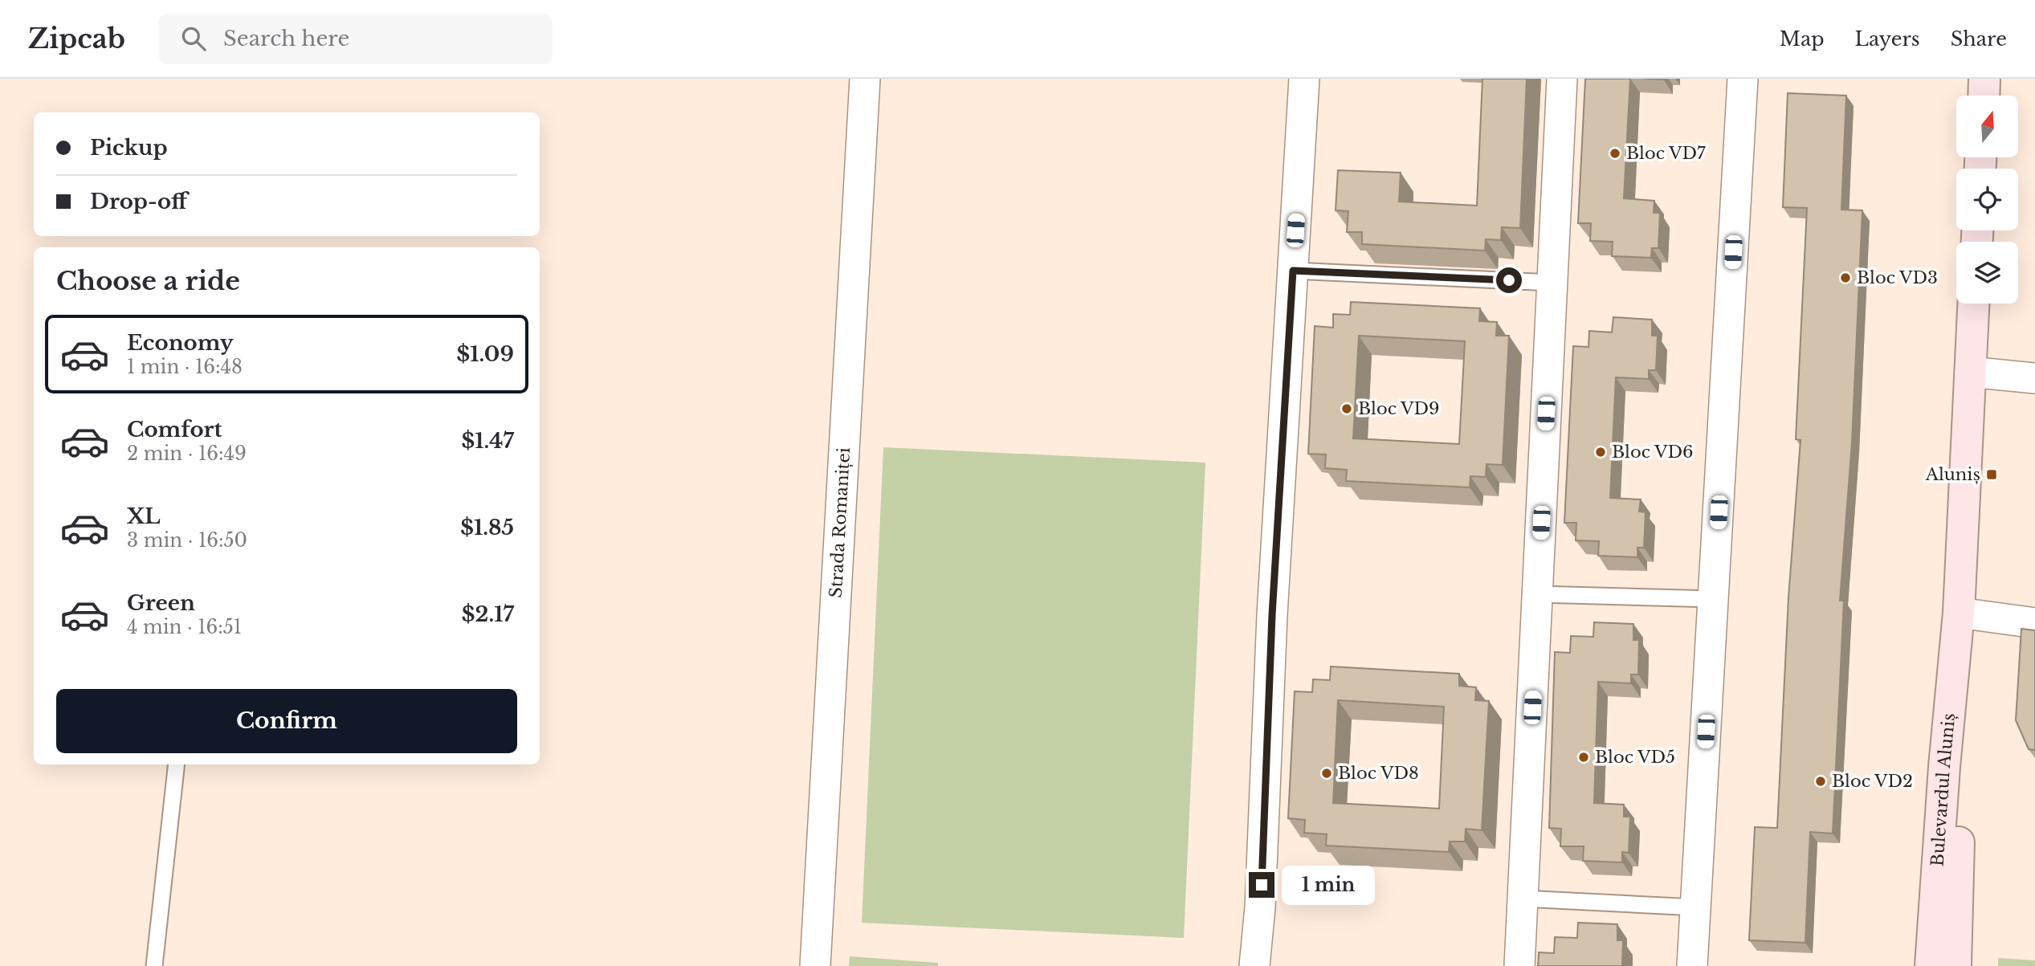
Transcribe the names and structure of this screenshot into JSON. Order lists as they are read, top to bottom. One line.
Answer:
{"streets":{"main road":["Bulevardul Aluniș"],"street":["Strada Romaniței"]},"places":{"other":["Bloc VD7","Bloc VD3","Bloc VD9","Bloc VD6","Bloc VD5","Bloc VD8","Bloc VD2"],"transit":["Aluniș"]},"north":"top","page":{"header":"Zipcab","search":"Search here","nav":["Map","Layers","Share"],"banner":["Pickup","Drop-off"],"heading":"Choose a ride","list":[{"name":"Economy","note":"1 min · 16:48","value":"$1.09"},{"name":"Comfort","note":"2 min · 16:49","value":"$1.47"},{"name":"XL","note":"3 min · 16:50","value":"$1.85"},{"name":"Green","note":"4 min · 16:51","value":"$2.17"}],"buttons":"Confirm","bubble":"1 min"}}
